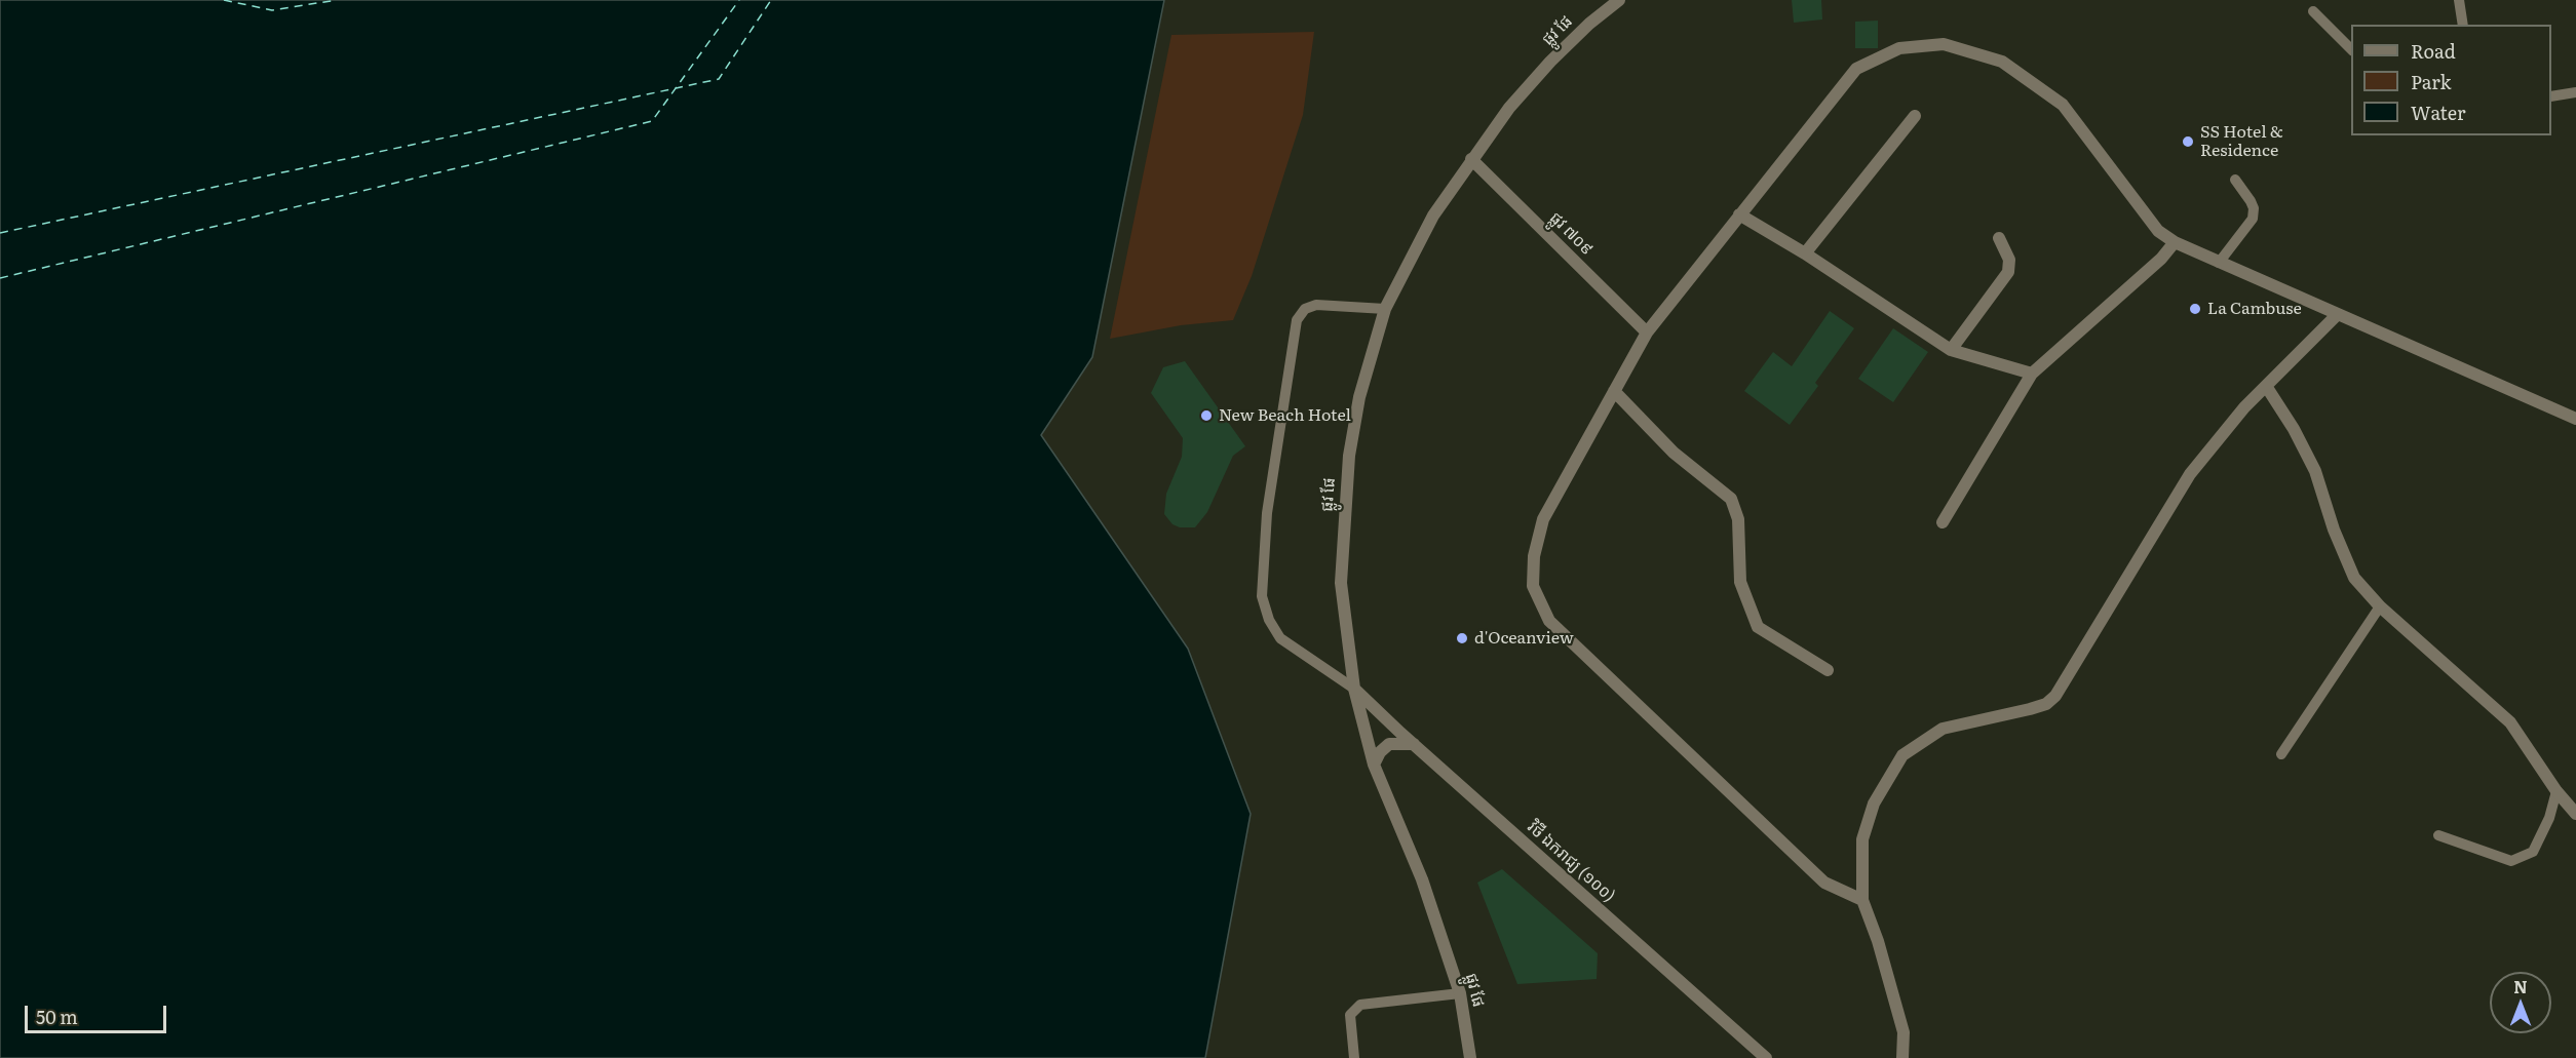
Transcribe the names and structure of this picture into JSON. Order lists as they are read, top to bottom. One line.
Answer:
{"streets":{"street":["ផ្លូវ ផែ","ផ្លូវ ៧០៩","វិថី ឯករាជ្យ (១០០)"]},"crossings":[["ផ្លូវ ផែ","ផ្លូវ ៧០៩"],["ផ្លូវ ផែ","វិថី ឯករាជ្យ (១០០)"]],"places":["SS Hotel & Residence","La Cambuse","New Beach Hotel","d'Oceanview"],"legend":["Road","Park","Water"],"scale_bar":"50 m","north":"top"}
